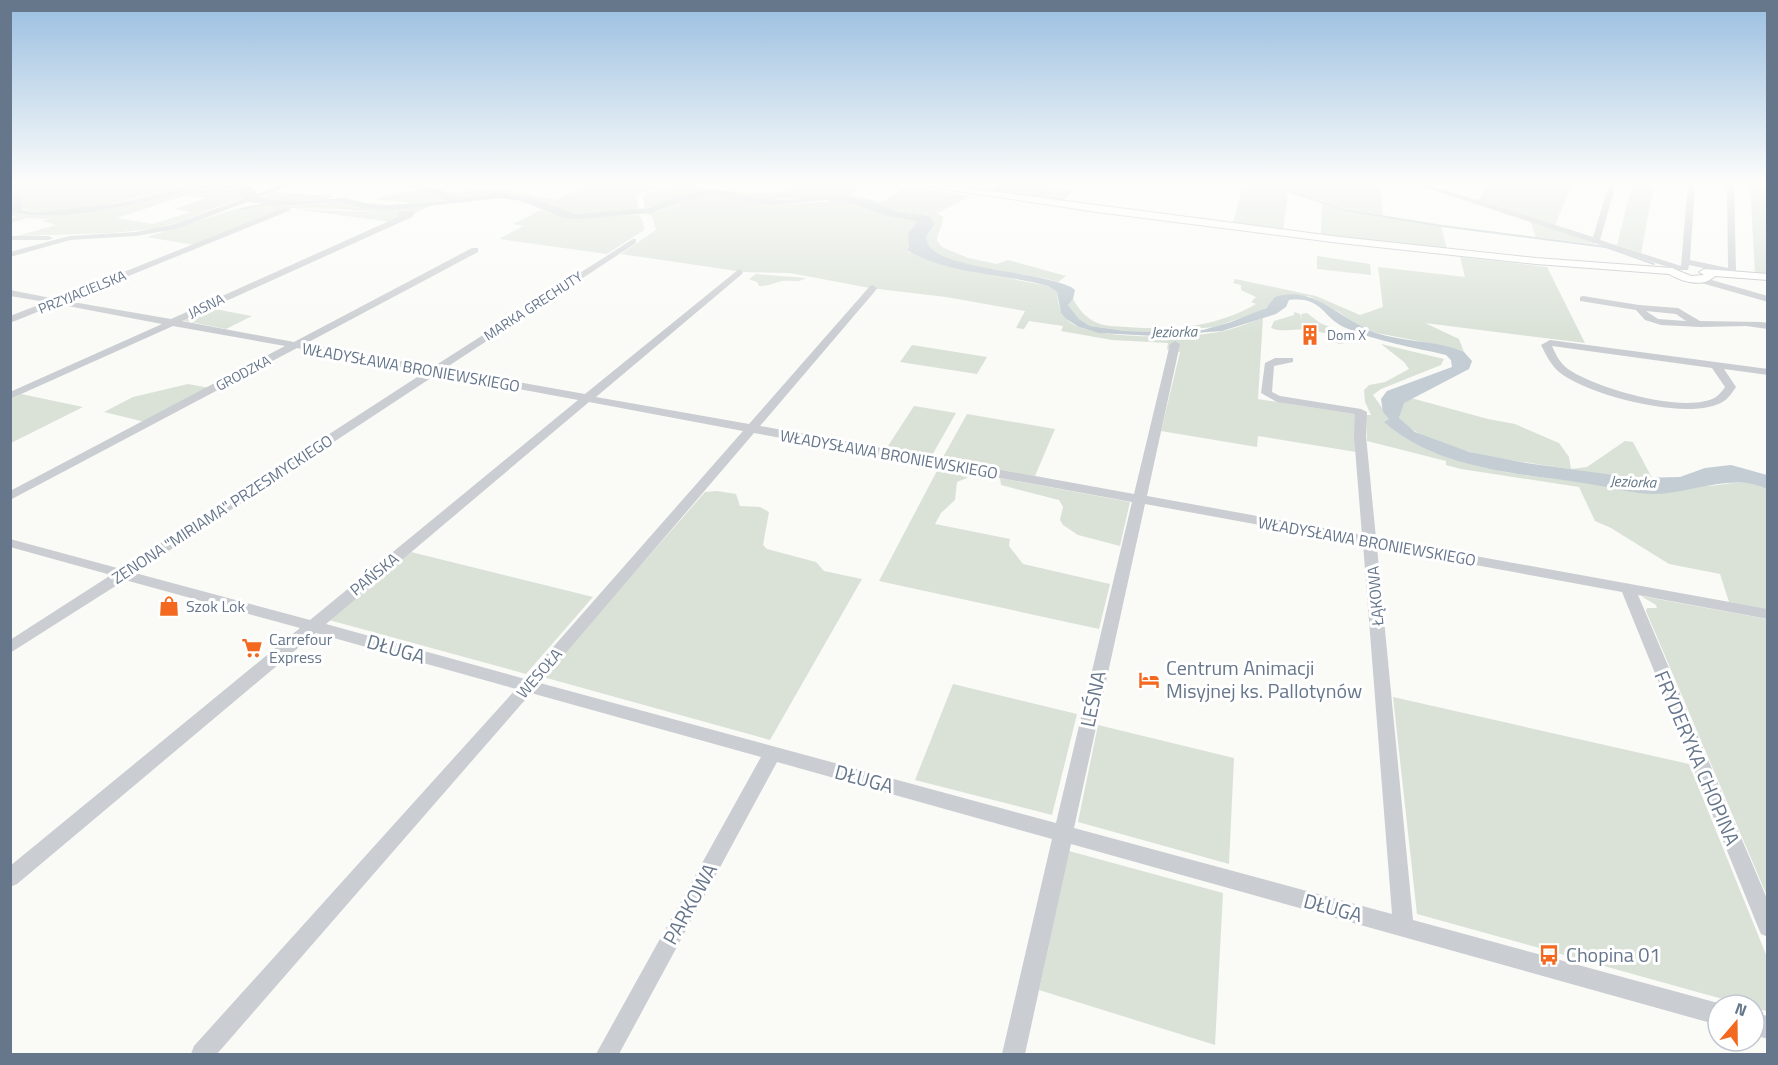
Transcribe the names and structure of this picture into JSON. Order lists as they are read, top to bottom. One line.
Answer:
{"streets":{"street":["PRZYJACIELSKA","JASNA","MARKA GRECHUTY","WŁADYSŁAWA BRONIEWSKIEGO","GRODZKA","ZENONA \"MIRIAMA\" PRZESMYCKIEGO","PAŃSKA","ŁĄKOWA","DŁUGA","WESOŁA","LEŚNA","FRYDERYKA CHOPINA","PARKOWA"]},"crossings":[["PRZYJACIELSKA","WŁADYSŁAWA BRONIEWSKIEGO"],["JASNA","WŁADYSŁAWA BRONIEWSKIEGO"],["MARKA GRECHUTY","WŁADYSŁAWA BRONIEWSKIEGO"],["MARKA GRECHUTY","ZENONA \"MIRIAMA\" PRZESMYCKIEGO"],["WŁADYSŁAWA BRONIEWSKIEGO","GRODZKA"],["WŁADYSŁAWA BRONIEWSKIEGO","ZENONA \"MIRIAMA\" PRZESMYCKIEGO"],["WŁADYSŁAWA BRONIEWSKIEGO","PAŃSKA"],["WŁADYSŁAWA BRONIEWSKIEGO","ŁĄKOWA"],["WŁADYSŁAWA BRONIEWSKIEGO","WESOŁA"],["WŁADYSŁAWA BRONIEWSKIEGO","LEŚNA"],["WŁADYSŁAWA BRONIEWSKIEGO","FRYDERYKA CHOPINA"],["ZENONA \"MIRIAMA\" PRZESMYCKIEGO","DŁUGA"],["PAŃSKA","DŁUGA"],["ŁĄKOWA","DŁUGA"],["DŁUGA","WESOŁA"],["DŁUGA","LEŚNA"],["DŁUGA","PARKOWA"]],"water":["Jeziorka"],"places":{"building":["Dom X"],"shop":["Szok Lok"],"supermarket":["Carrefour Express"],"hotel":["Centrum Animacji Misyjnej ks. Pallotynów"],"bus stop":["Chopina 01"]},"north":"top"}
